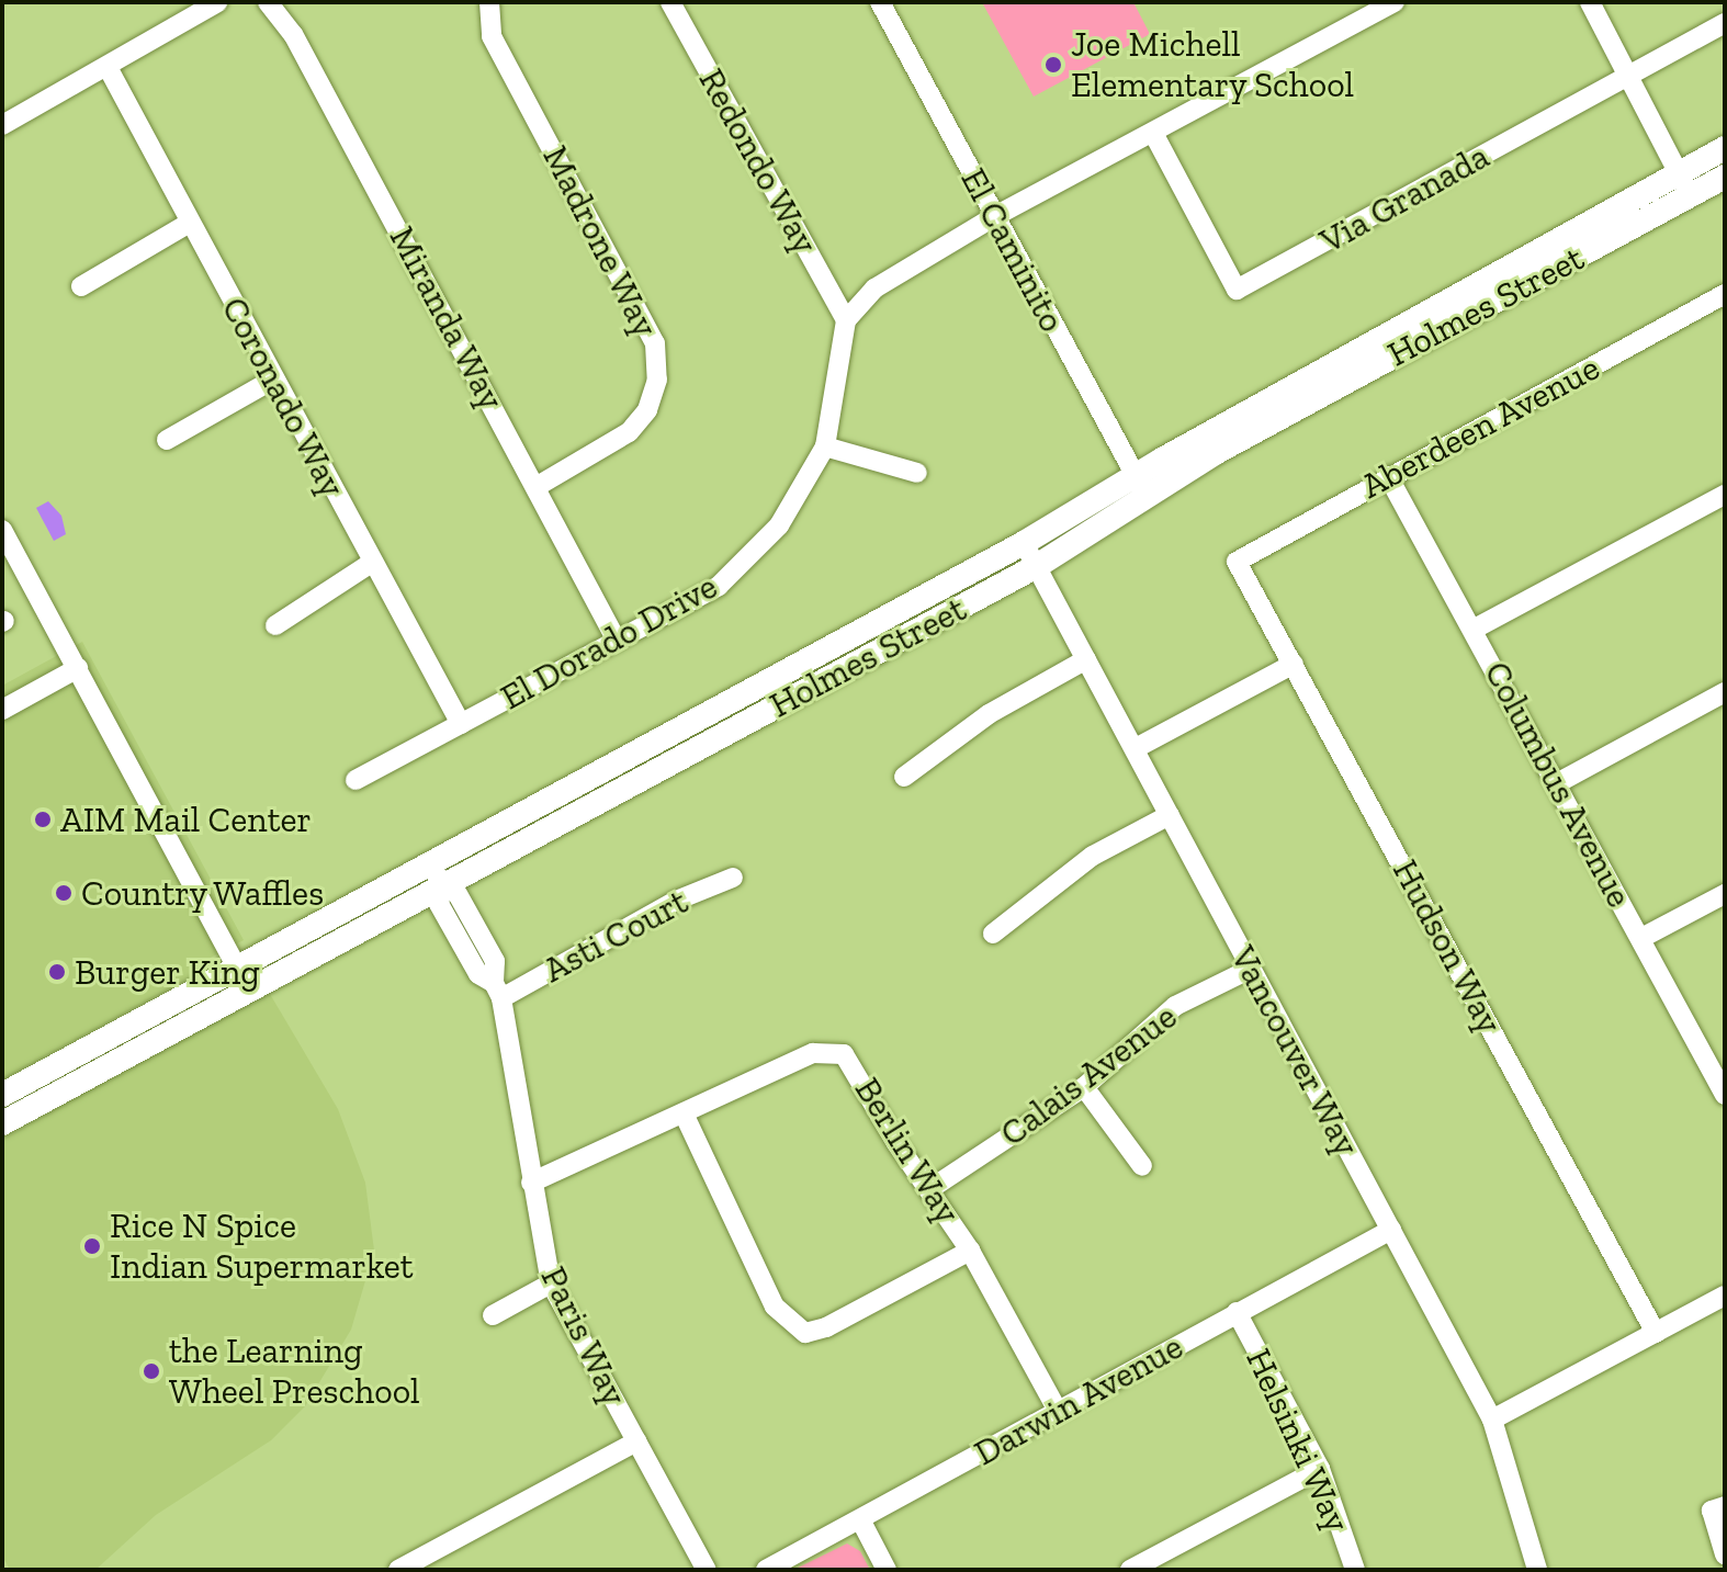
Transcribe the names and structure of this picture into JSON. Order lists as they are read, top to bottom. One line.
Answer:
{"streets":{"main road":["Holmes Street"],"street":["Redondo Way","Via Granada","Madrone Way","El Caminito","Miranda Way","Coronado Way","Aberdeen Avenue","El Dorado Drive","Columbus Avenue","Asti Court","Hudson Way","Vancouver Way","Calais Avenue","Berlin Way","Paris Way","Darwin Avenue","Helsinki Way"]},"crossings":[["Redondo Way","El Dorado Drive"],["Madrone Way","Miranda Way"],["El Caminito","Holmes Street"],["Holmes Street","Vancouver Way"],["Holmes Street","Paris Way"],["Miranda Way","El Dorado Drive"],["Coronado Way","El Dorado Drive"],["Aberdeen Avenue","Columbus Avenue"],["Aberdeen Avenue","Hudson Way"],["Asti Court","Paris Way"],["Vancouver Way","Calais Avenue"],["Vancouver Way","Darwin Avenue"],["Calais Avenue","Berlin Way"],["Berlin Way","Paris Way"],["Berlin Way","Darwin Avenue"],["Darwin Avenue","Helsinki Way"]],"places":["Joe Michell Elementary School","AIM Mail Center","Country Waffles","Burger King","Rice N Spice Indian Supermarket","the Learning Wheel Preschool"]}
